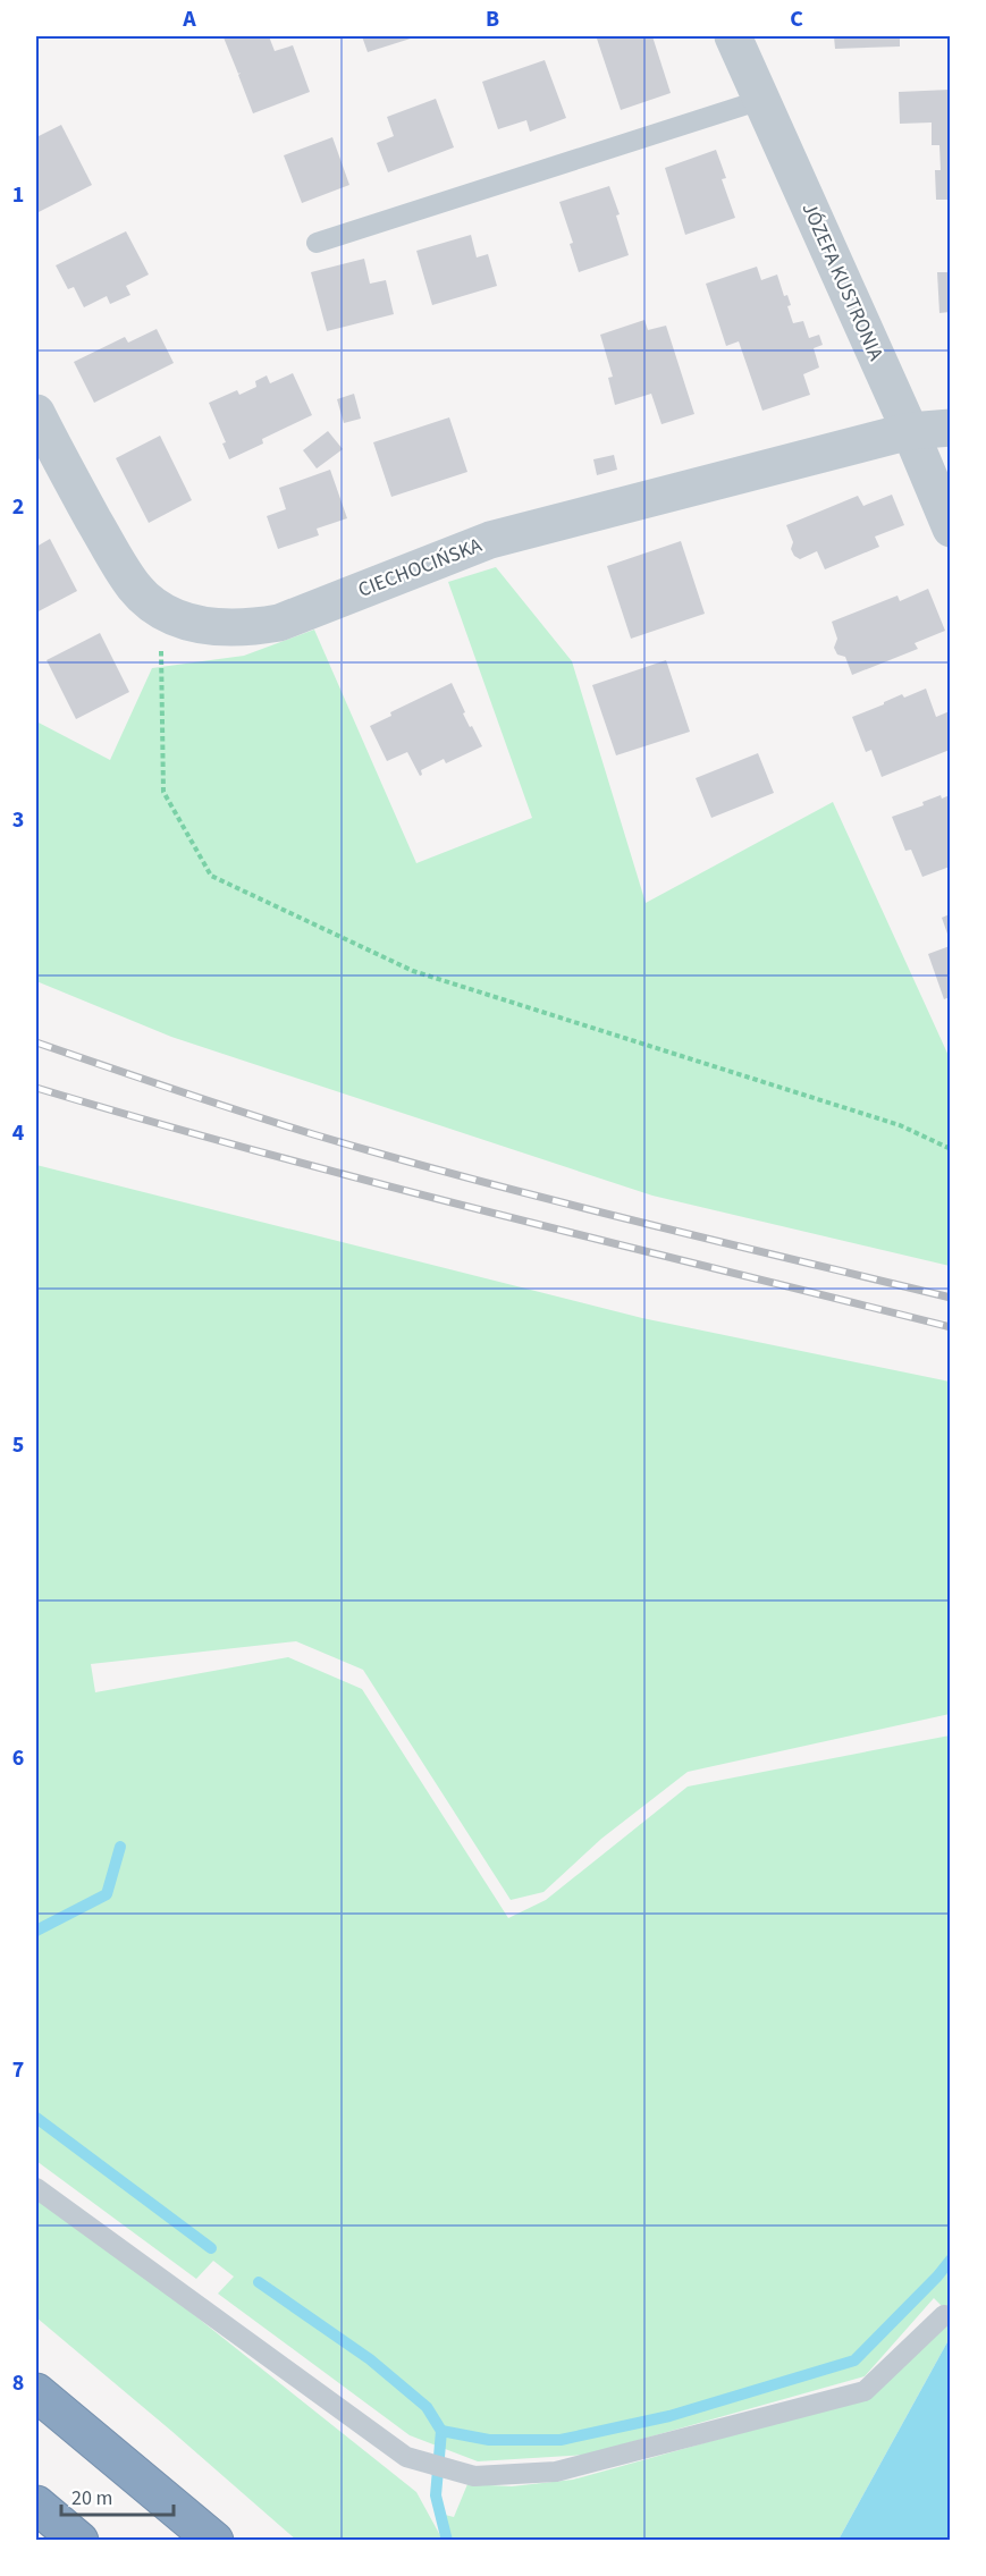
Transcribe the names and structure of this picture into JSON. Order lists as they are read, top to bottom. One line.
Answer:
{"streets":{"street":["JÓZEFA KUSTRONIA","CIECHOCIŃSKA"]},"crossings":[["JÓZEFA KUSTRONIA","CIECHOCIŃSKA"]],"scale_bar":"20 m","grid":{"columns":["A","B","C"],"rows":["1","2","3","4","5","6","7","8"]}}
